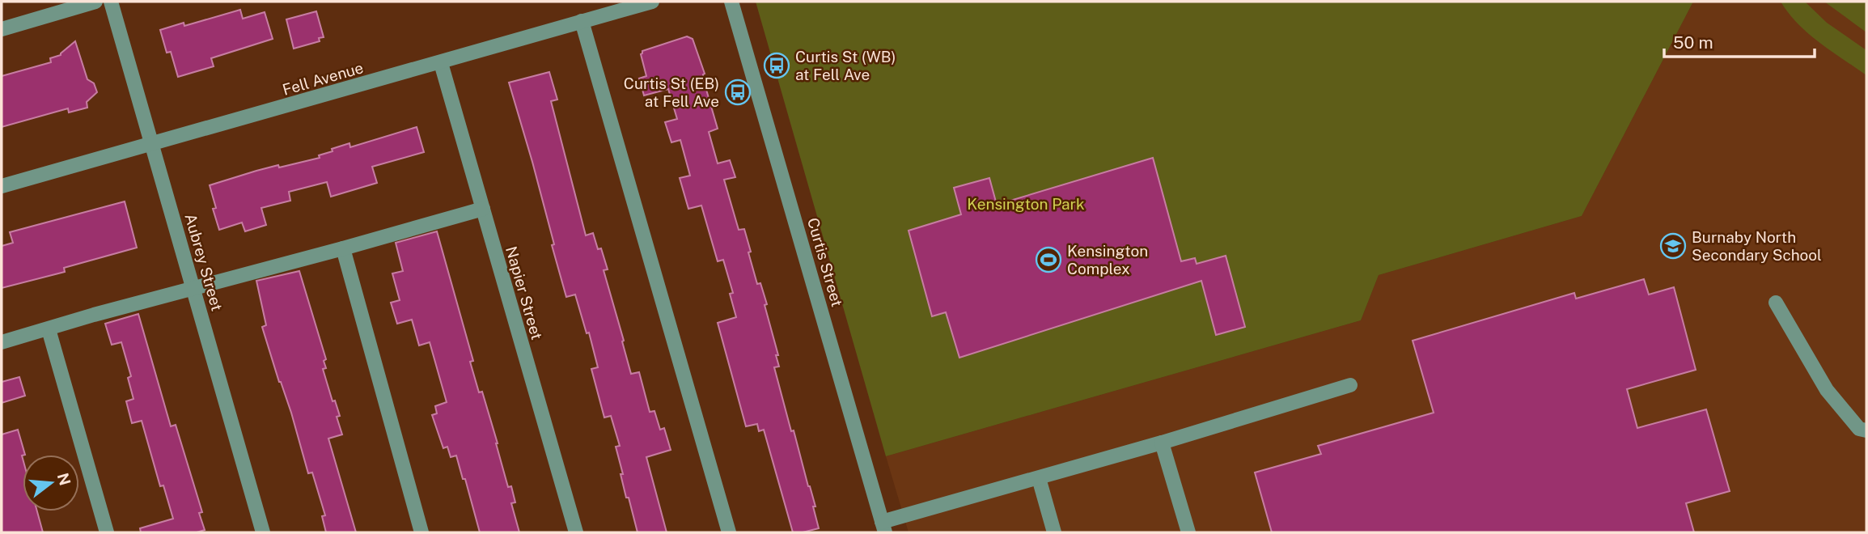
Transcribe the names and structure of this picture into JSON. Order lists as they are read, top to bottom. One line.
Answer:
{"streets":{"street":["Fell Avenue","Aubrey Street","Curtis Street","Napier Street"]},"crossings":[["Fell Avenue","Aubrey Street"],["Fell Avenue","Napier Street"]],"parks":["Kensington Park"],"places":{"bus stop":["Curtis St (WB) at Fell Ave","Curtis St (EB) at Fell Ave"],"school or university":["Burnaby North Secondary School"],"sports":["Kensington Complex"]},"scale_bar":"50 m","north":"right"}
